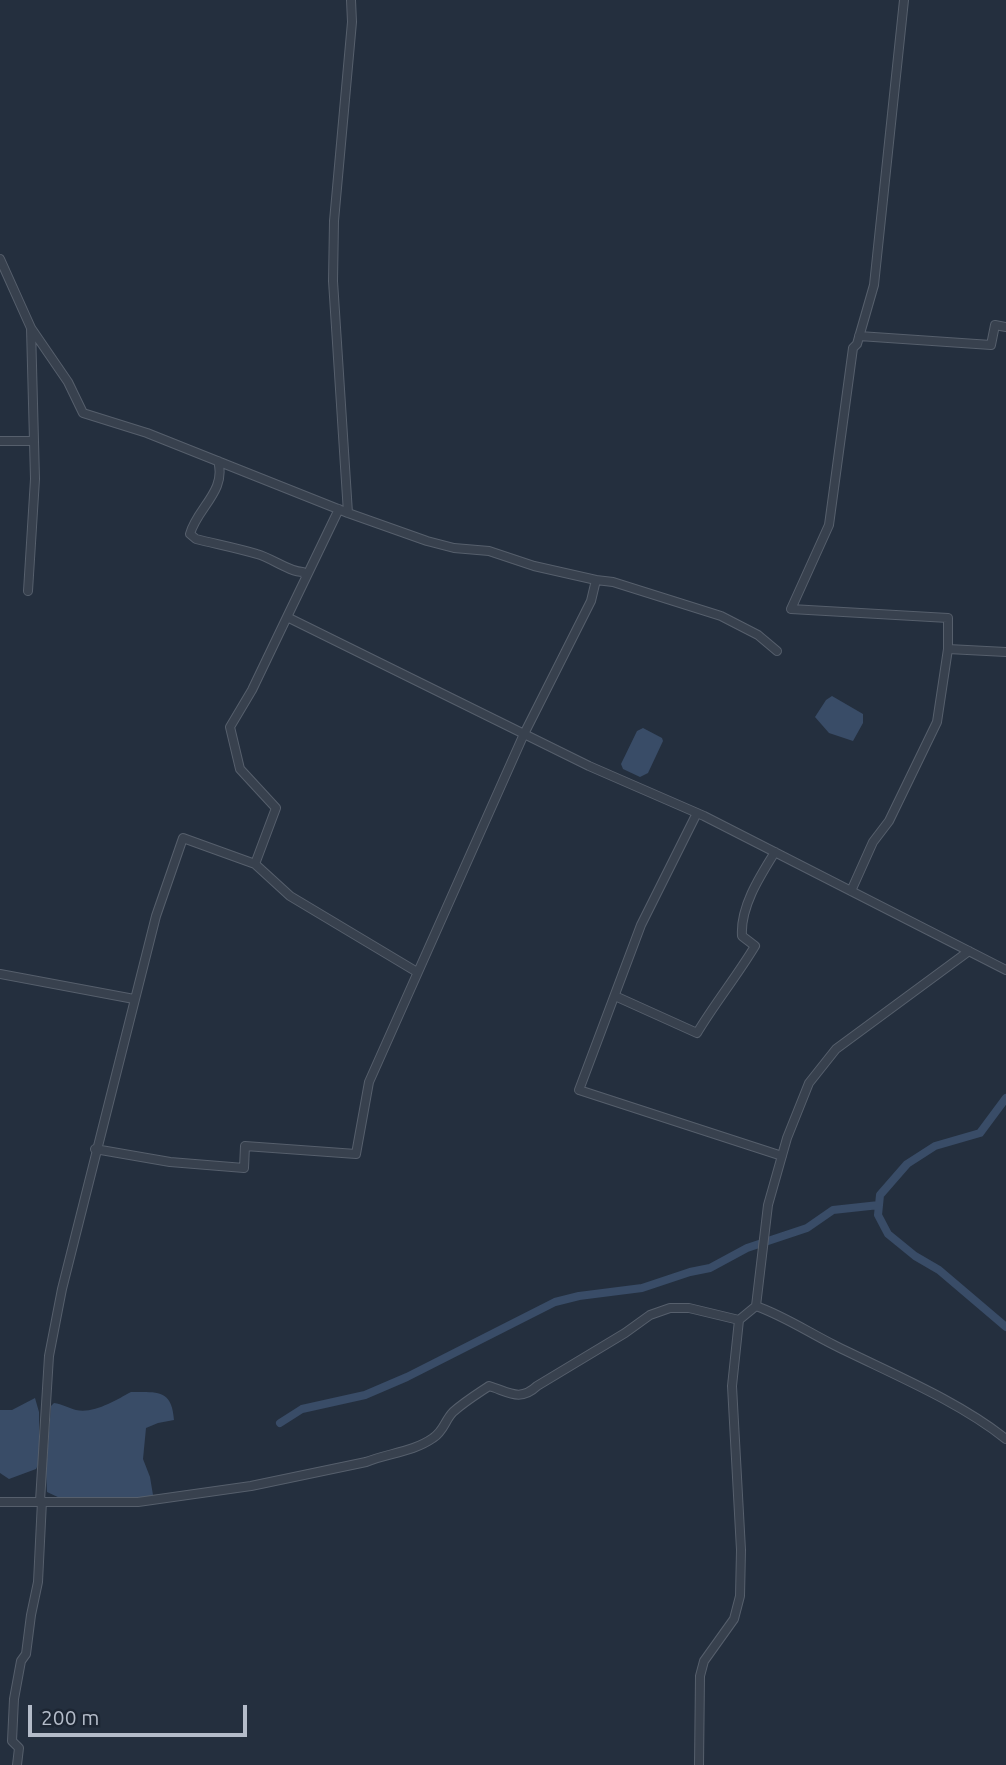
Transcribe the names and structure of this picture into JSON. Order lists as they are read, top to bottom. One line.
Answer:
{"scale_bar":"200 m"}
